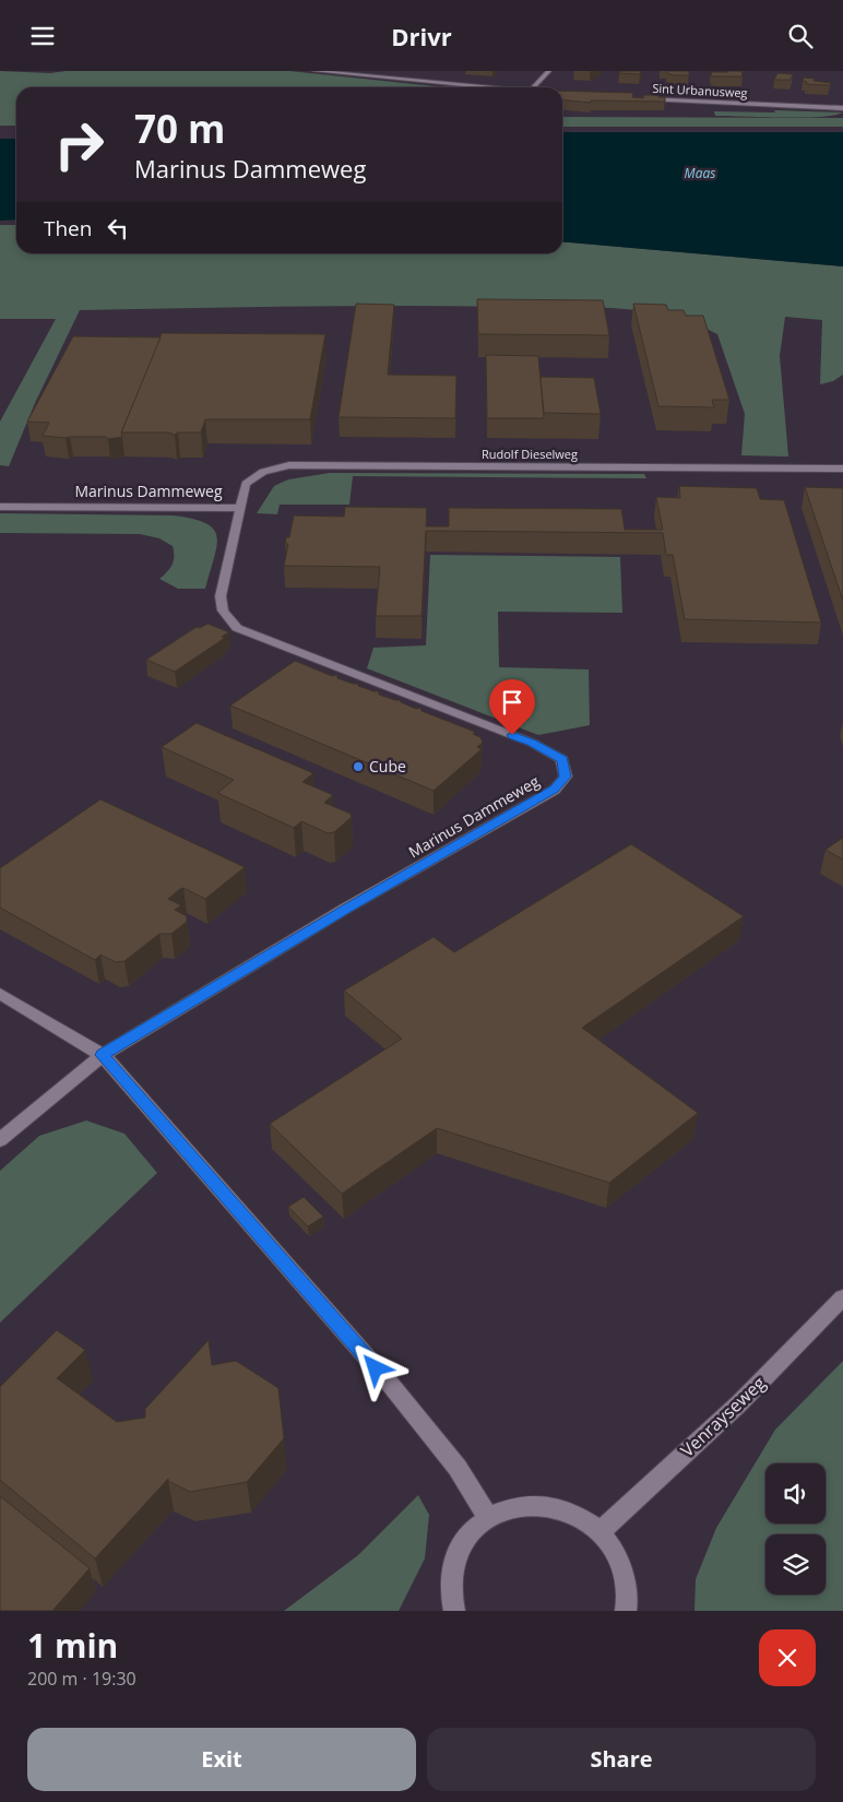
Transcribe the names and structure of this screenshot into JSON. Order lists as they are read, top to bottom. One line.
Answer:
{"streets":{"street":["Sint Urbanusweg","Rudolf Dieselweg","Marinus Dammeweg","Venrayseweg"]},"crossings":[["Rudolf Dieselweg","Marinus Dammeweg"]],"water":["Maas"],"places":["Cube"],"page":{"header":"Drivr","turn":["70 m","Marinus Dammeweg"],"then":"Then","heading":["1 min","200 m · 19:30"],"buttons":["Exit","Share"]}}
